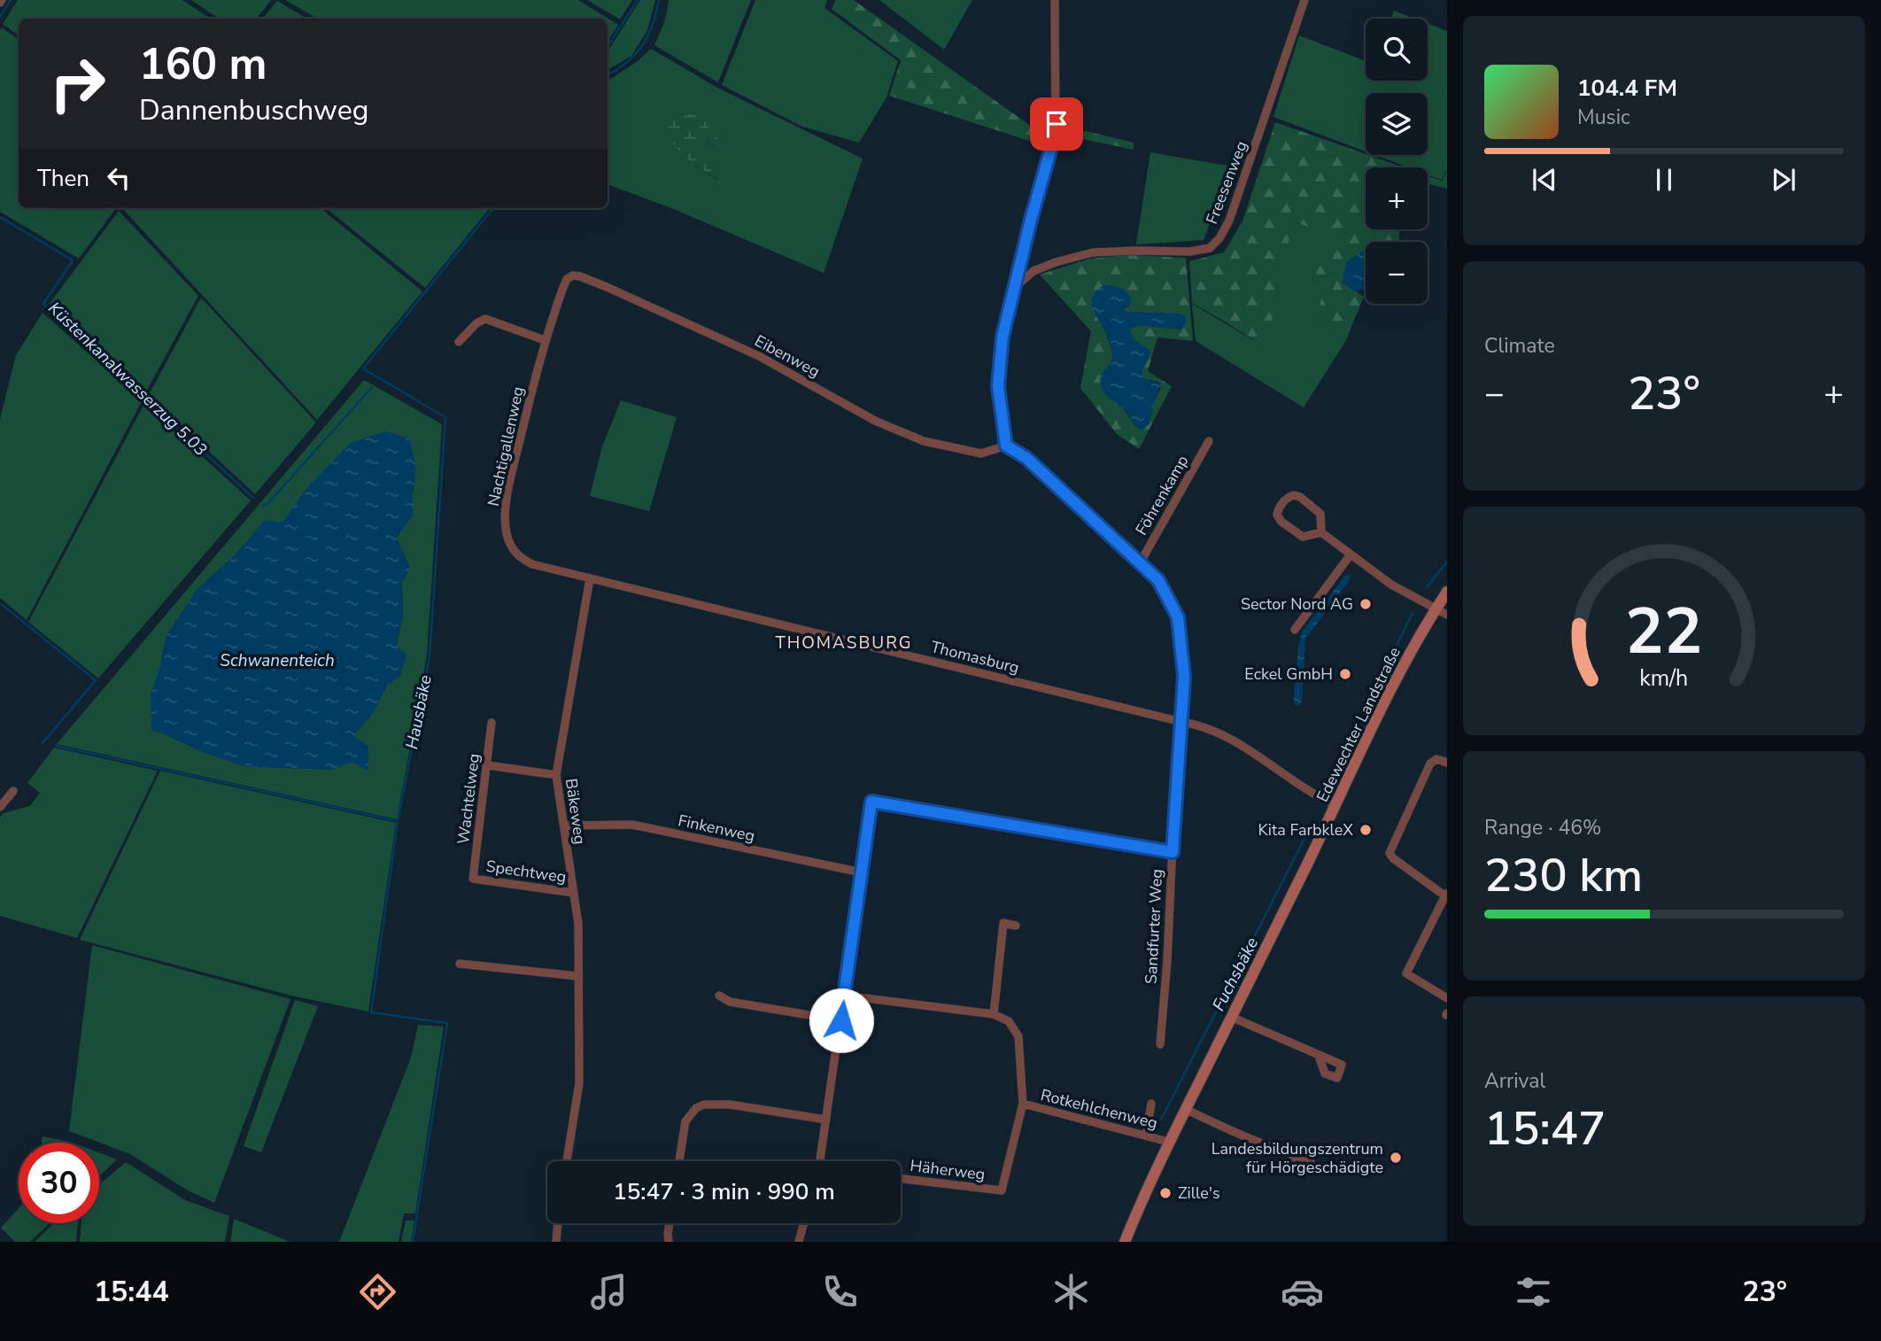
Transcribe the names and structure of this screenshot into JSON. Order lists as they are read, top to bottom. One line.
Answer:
{"streets":{"main road":["Edewechter Landstraße"],"street":["Freesenweg","Eibenweg","Nachtigallenweg","Föhrenkamp","Thomasburg","Wachtelweg","Bäkeweg","Finkenweg","Spechtweg","Sandfurter Weg","Rotkehlchenweg","Häherweg"]},"crossings":[["Eibenweg","Nachtigallenweg"],["Eibenweg","Sandfurter Weg"],["Nachtigallenweg","Thomasburg"],["Nachtigallenweg","Bäkeweg"],["Föhrenkamp","Sandfurter Weg"],["Thomasburg","Edewechter Landstraße"],["Thomasburg","Bäkeweg"],["Thomasburg","Sandfurter Weg"],["Edewechter Landstraße","Rotkehlchenweg"],["Wachtelweg","Spechtweg"],["Bäkeweg","Finkenweg"],["Bäkeweg","Spechtweg"],["Rotkehlchenweg","Häherweg"]],"districts":["THOMASBURG"],"water":["Küstenkanalwasserzug 5.03","Schwanenteich","Hausbäke","Fuchsbäke"],"places":["Sector Nord AG","Eckel GmbH","Kita FarbkleX","Landesbildungszentrum für Hörgeschädigte","Zille's"],"page":{"map_buttons":["+","−"],"turn":["160 m","Dannenbuschweg"],"song":["104.4 FM","Music"],"then":"Then","tile":["Climate",["Range · 46%","230 km"],["Arrival","15:47"]],"heat":["−","23°","+"],"limit":"30","trip":"15:47 · 3 min · 990 m","tabs":["15:44","23°"],"gauge":["22","km/h"]}}
